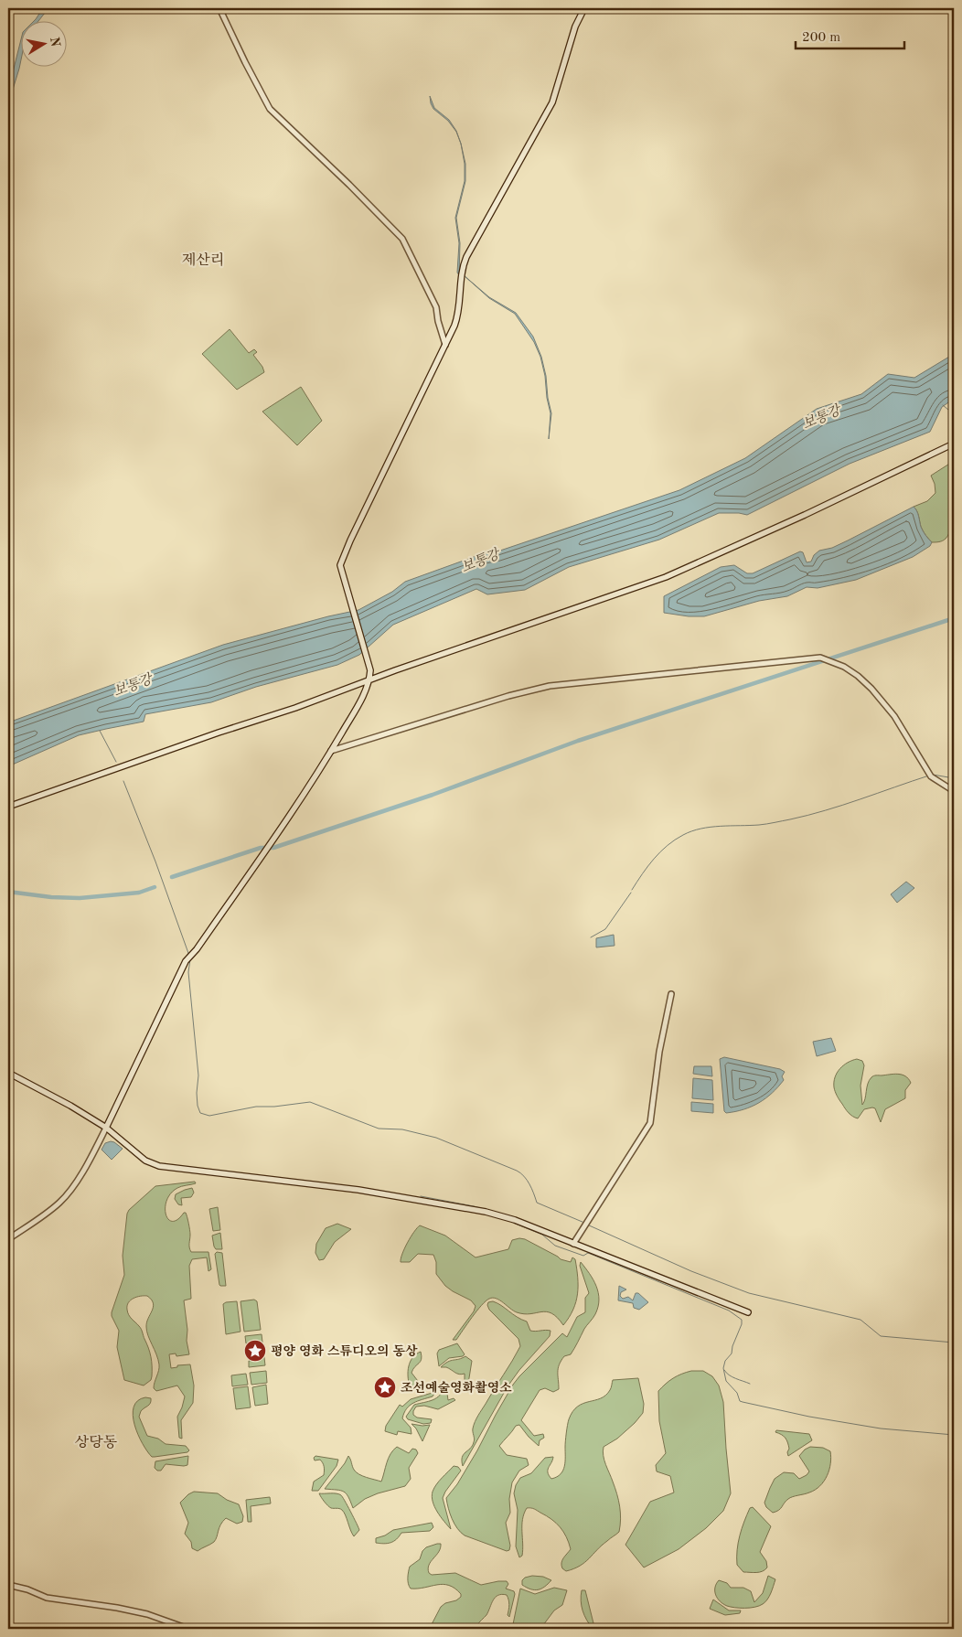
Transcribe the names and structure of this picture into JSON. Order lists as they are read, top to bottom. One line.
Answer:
{"districts":["제산리","상당동"],"water":["보통강"],"places":{"place":["평양 영화 스튜디오의 동상","조선예술영화촬영소"]},"scale_bar":"200 m","north":"right"}
